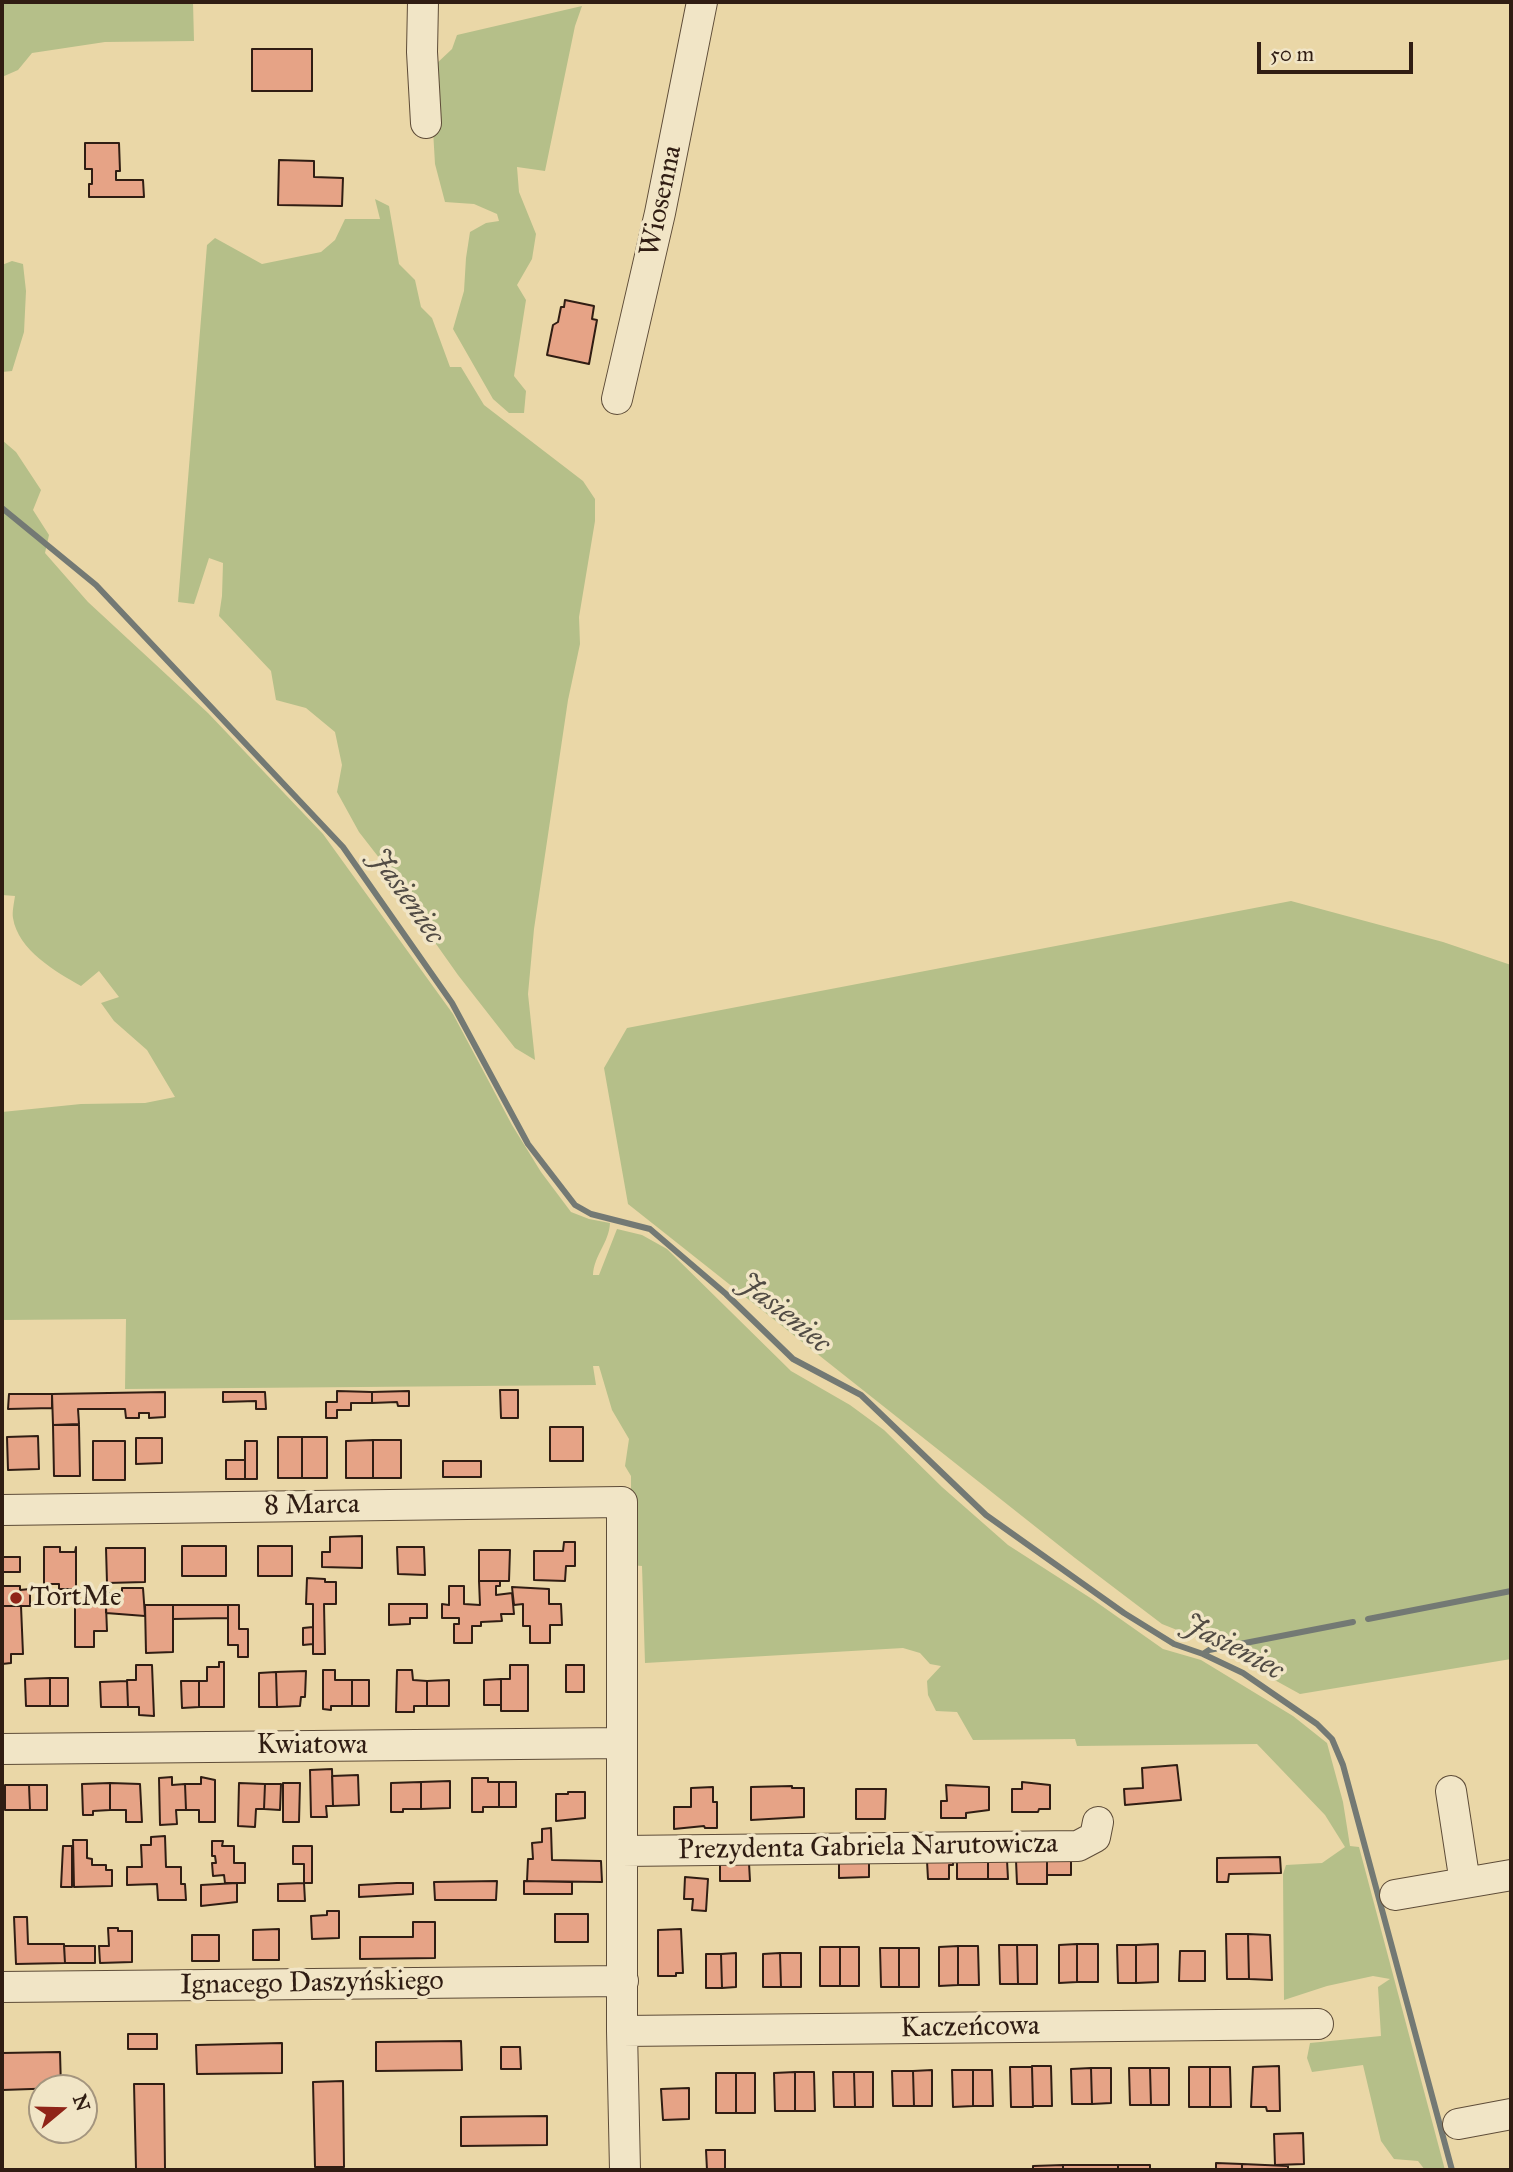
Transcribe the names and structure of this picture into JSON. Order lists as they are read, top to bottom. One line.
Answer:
{"streets":{"street":["Wiosenna","8 Marca","Kwiatowa","Prezydenta Gabriela Narutowicza","Ignacego Daszyńskiego","Kaczeńcowa"]},"crossings":[["8 Marca","Kwiatowa"]],"water":["Jasieniec"],"places":["TortMe"],"scale_bar":"50 m","north":"right"}
